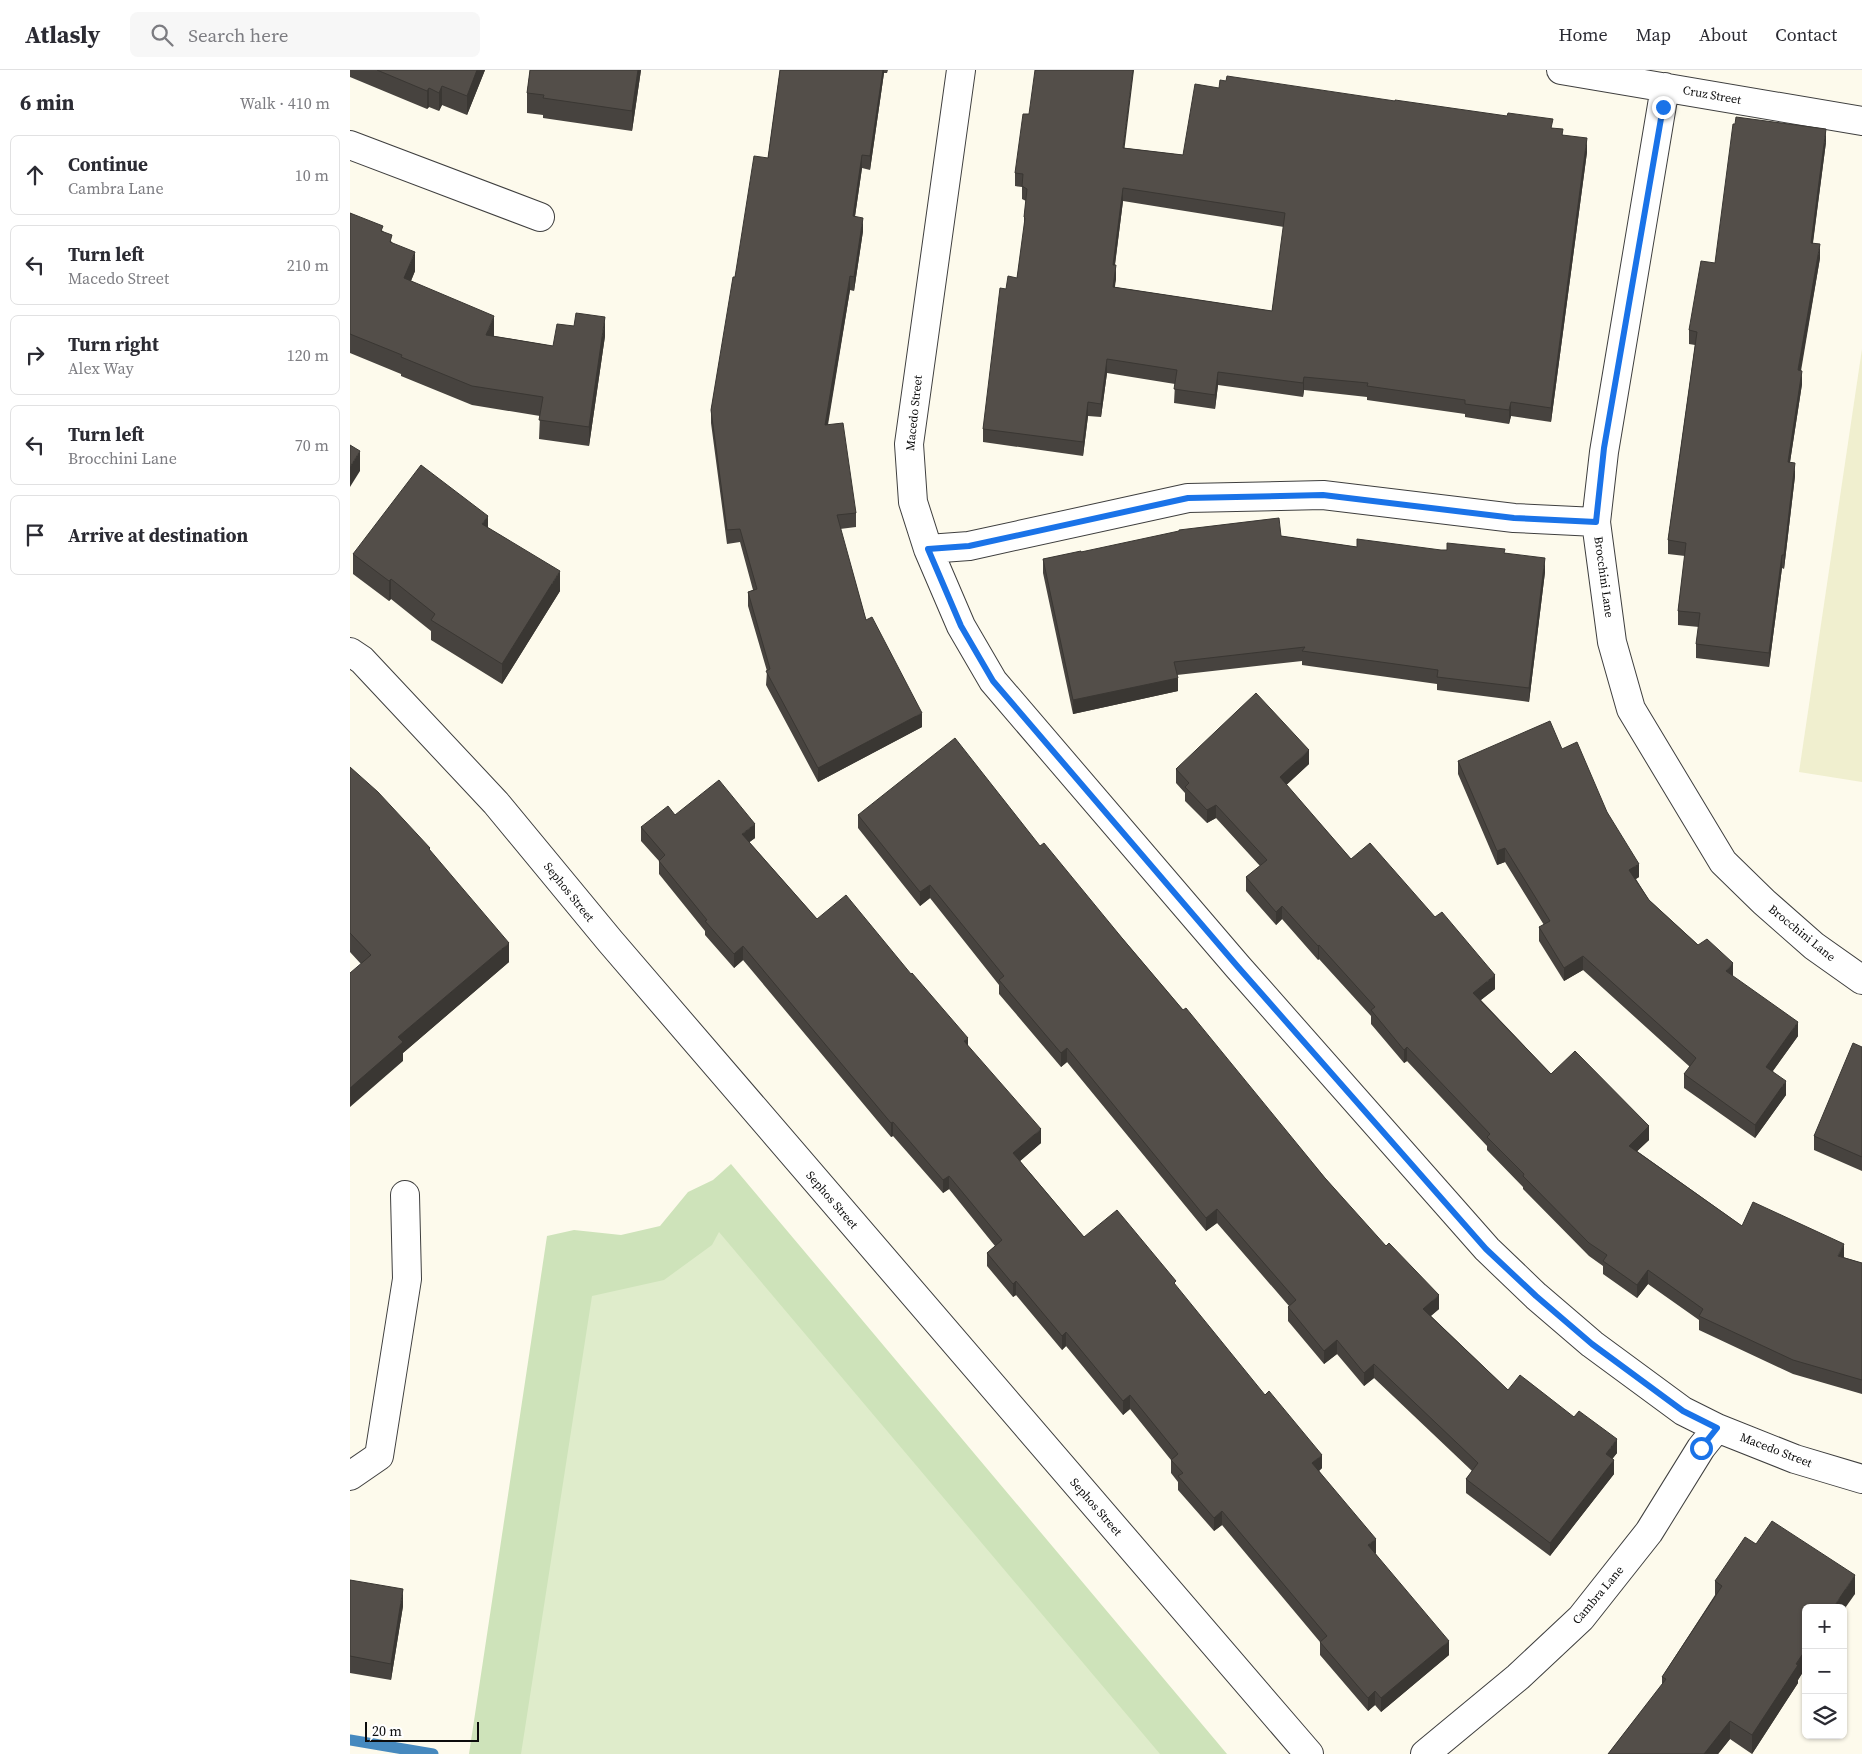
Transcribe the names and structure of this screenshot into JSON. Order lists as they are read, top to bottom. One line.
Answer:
{"streets":{"street":["Cruz Street","Macedo Street","Brocchini Lane","Sephos Street","Cambra Lane"]},"crossings":[["Cruz Street","Brocchini Lane"],["Macedo Street","Cambra Lane"]],"scale_bar":"20 m","page":{"header":"Atlasly","search":"Search here","nav":["Home","Map","About","Contact"],"heading":["6 min","Walk · 410 m"],"list":[["Continue","Cambra Lane","10 m"],["Turn left","Macedo Street","210 m"],["Turn right","Alex Way","120 m"],["Turn left","Brocchini Lane","70 m"],"Arrive at destination"],"map_buttons":["+","−"],"scale":"20 m"}}
